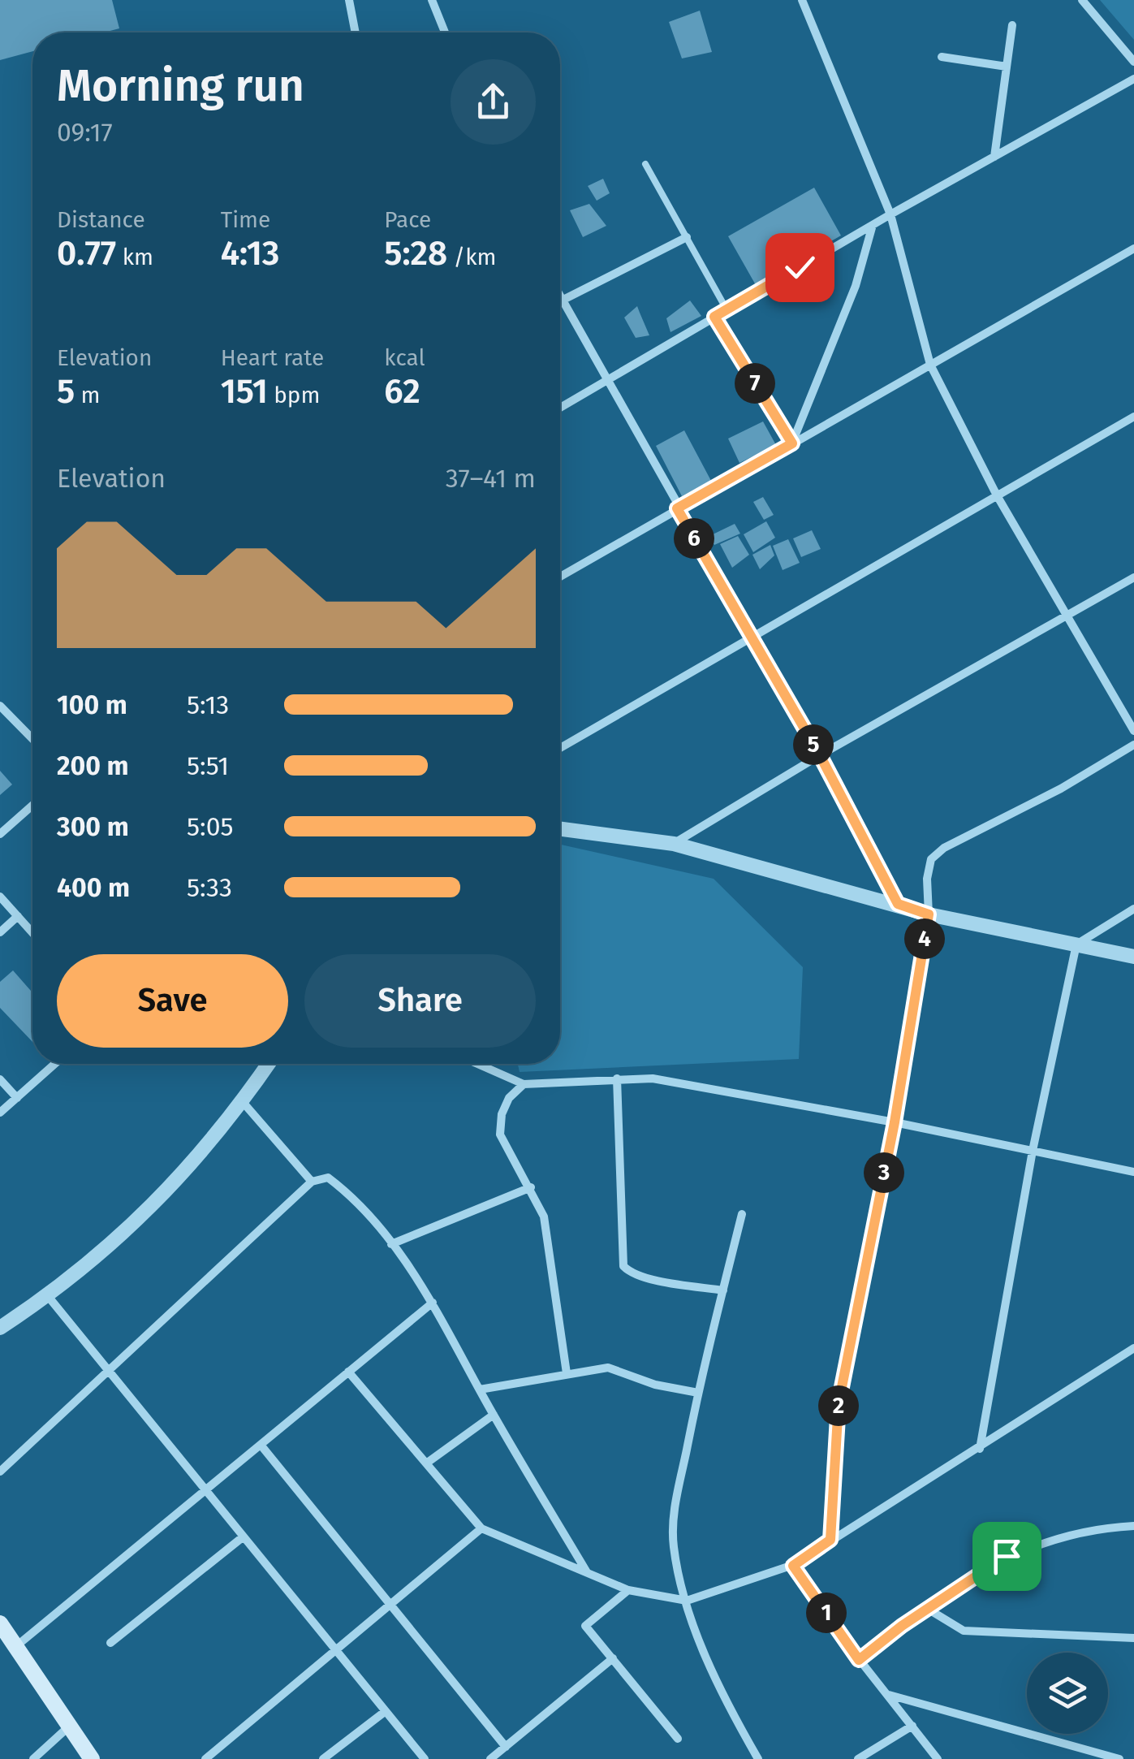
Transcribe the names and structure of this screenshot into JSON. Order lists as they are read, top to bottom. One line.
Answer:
{"page":{"heading":["Morning run","09:17"],"stats":[["Distance","0.77 km"],["Time","4:13"],["Pace","5:28 /km"],["Elevation","5 m"],["Heart rate","151 bpm"],["kcal","62"]],"pins":["7","6","5","4","3","2","1"],"chart":["Elevation","37–41 m"],"list":[{"name":"100 m","note":"5:13"},{"name":"200 m","note":"5:51"},{"name":"300 m","note":"5:05"},{"name":"400 m","note":"5:33"}],"buttons":["Save","Share"]}}
